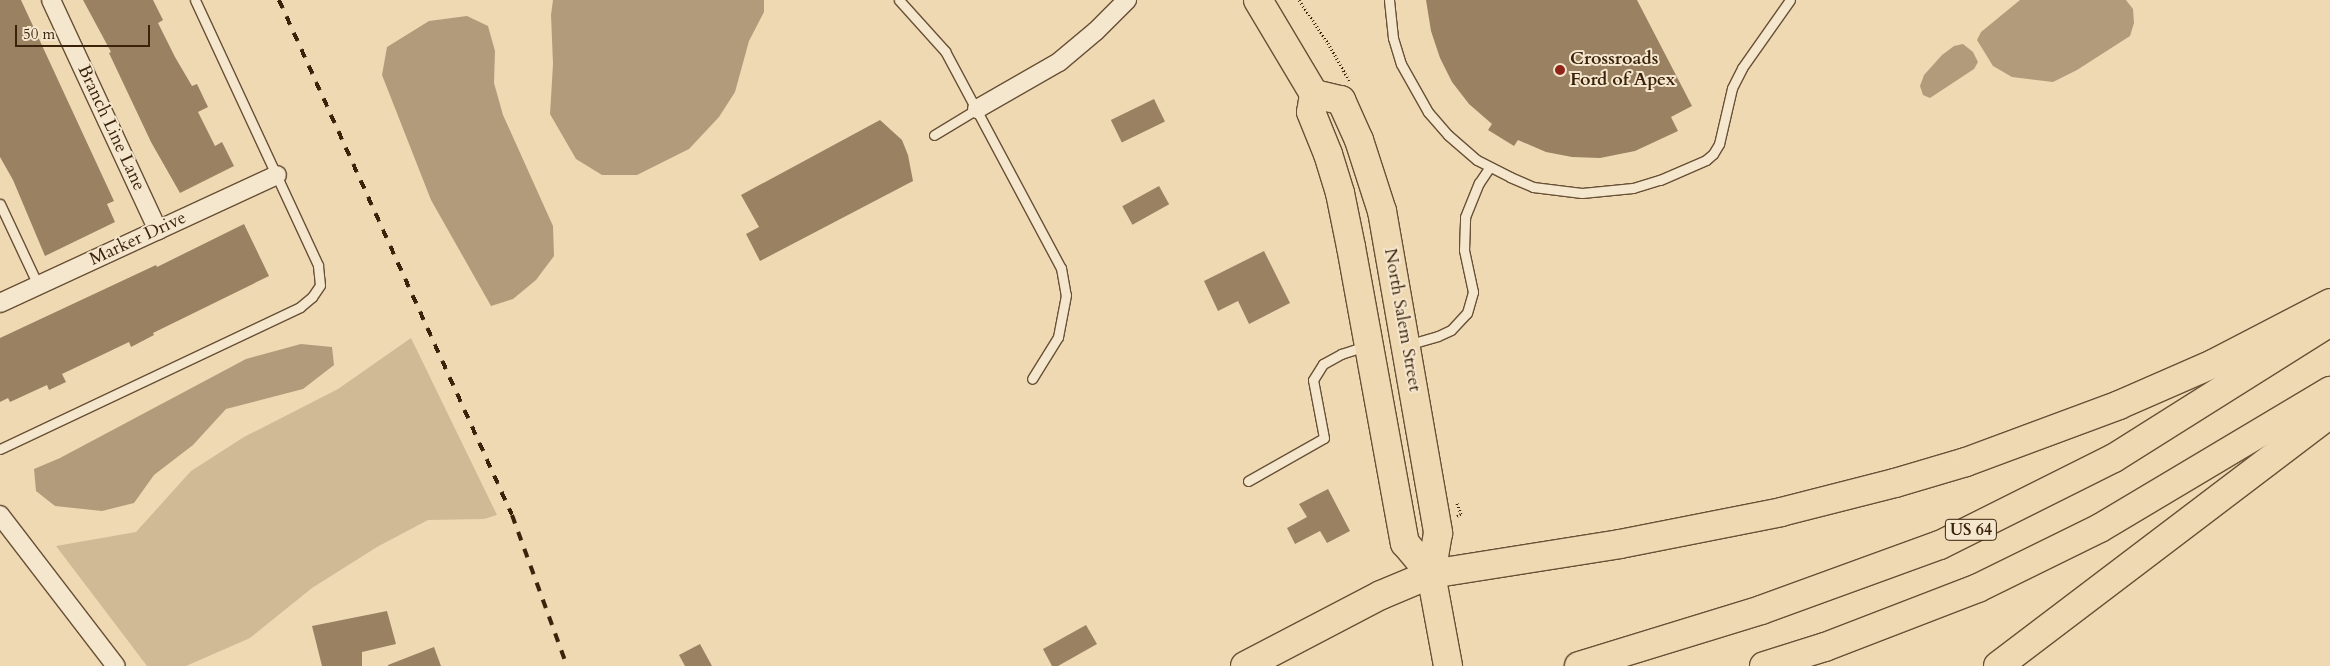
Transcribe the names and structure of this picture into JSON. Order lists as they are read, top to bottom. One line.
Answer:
{"streets":{"main road":["North Salem Street","US 64"],"street":["Branch Line Lane","Marker Drive"]},"crossings":[["Branch Line Lane","Marker Drive"]],"places":["Crossroads Ford of Apex"],"scale_bar":"50 m"}
